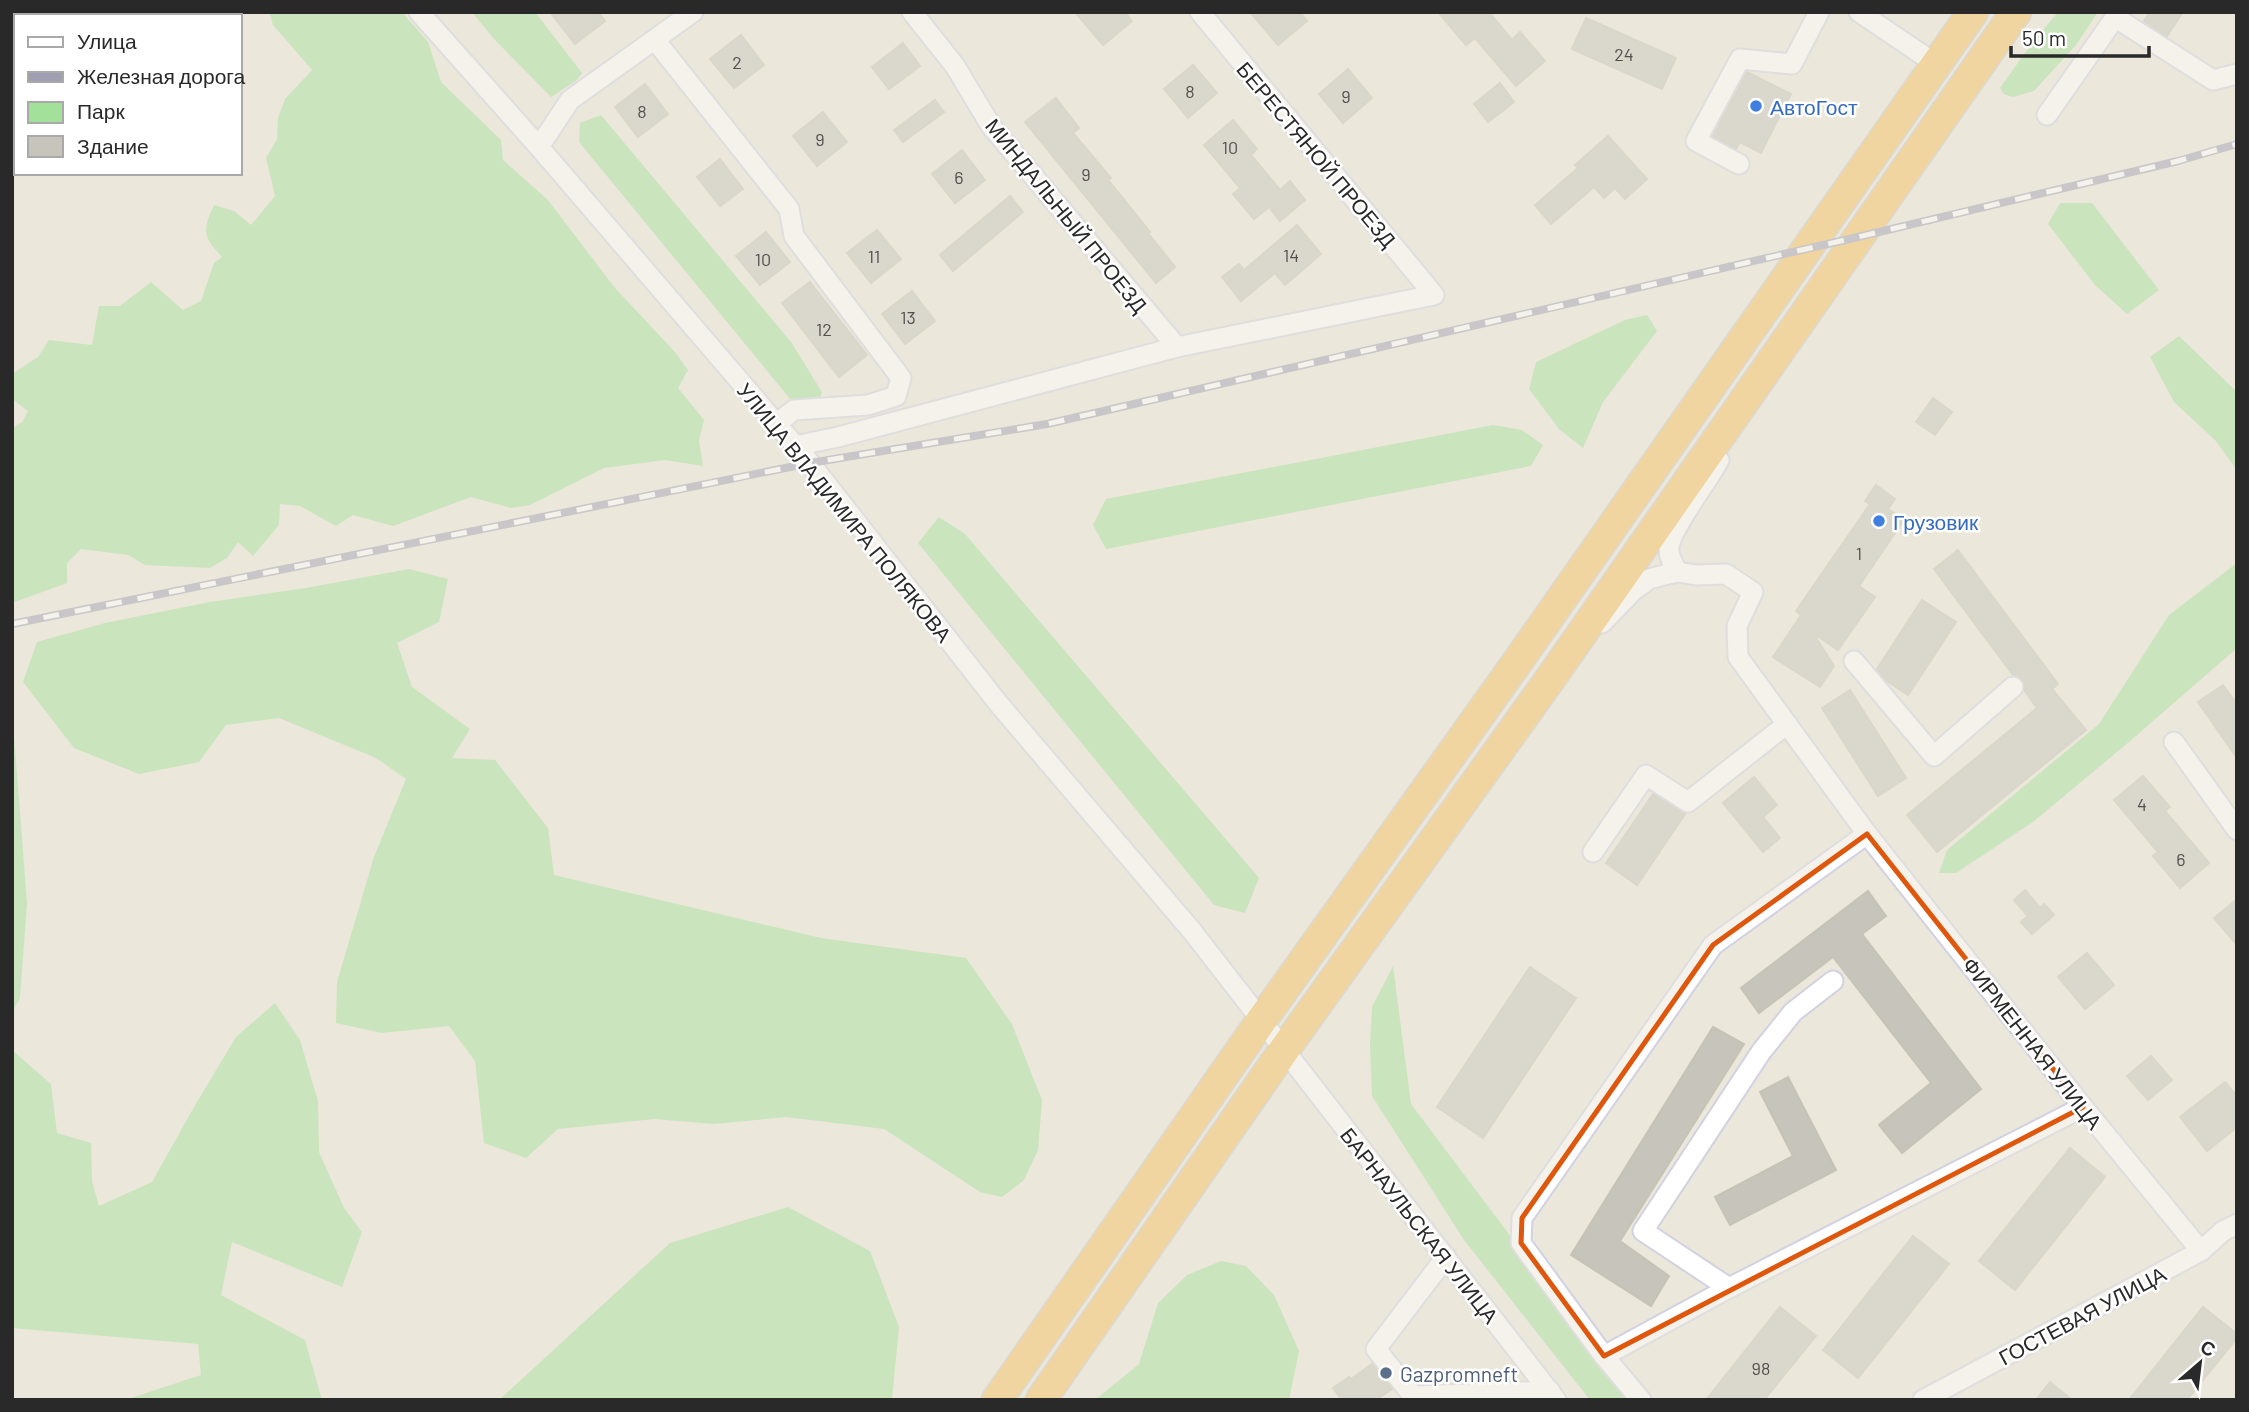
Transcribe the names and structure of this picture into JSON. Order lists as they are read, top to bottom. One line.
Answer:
{"streets":{"street":["БЕРЕСТЯНОЙ ПРОЕЗД","МИНДАЛЬНЫЙ ПРОЕЗД","УЛИЦА ВЛАДИМИРА ПОЛЯКОВА","ФИРМЕННАЯ УЛИЦА","БАРНАУЛЬСКАЯ УЛИЦА","ГОСТЕВАЯ УЛИЦА"]},"crossings":[["БЕРЕСТЯНОЙ ПРОЕЗД","МИНДАЛЬНЫЙ ПРОЕЗД"],["УЛИЦА ВЛАДИМИРА ПОЛЯКОВА","БАРНАУЛЬСКАЯ УЛИЦА"],["ФИРМЕННАЯ УЛИЦА","ГОСТЕВАЯ УЛИЦА"]],"places":["АвтоГост","Грузовик","Gazpromneft"],"house_numbers":["24","2","8","9","8","9","10","9","6","14","11","10","13","12","1","4","6","98"],"legend":["Улица","Железная дорога","Парк","Здание"],"scale_bar":"50 m","north":"top right"}
